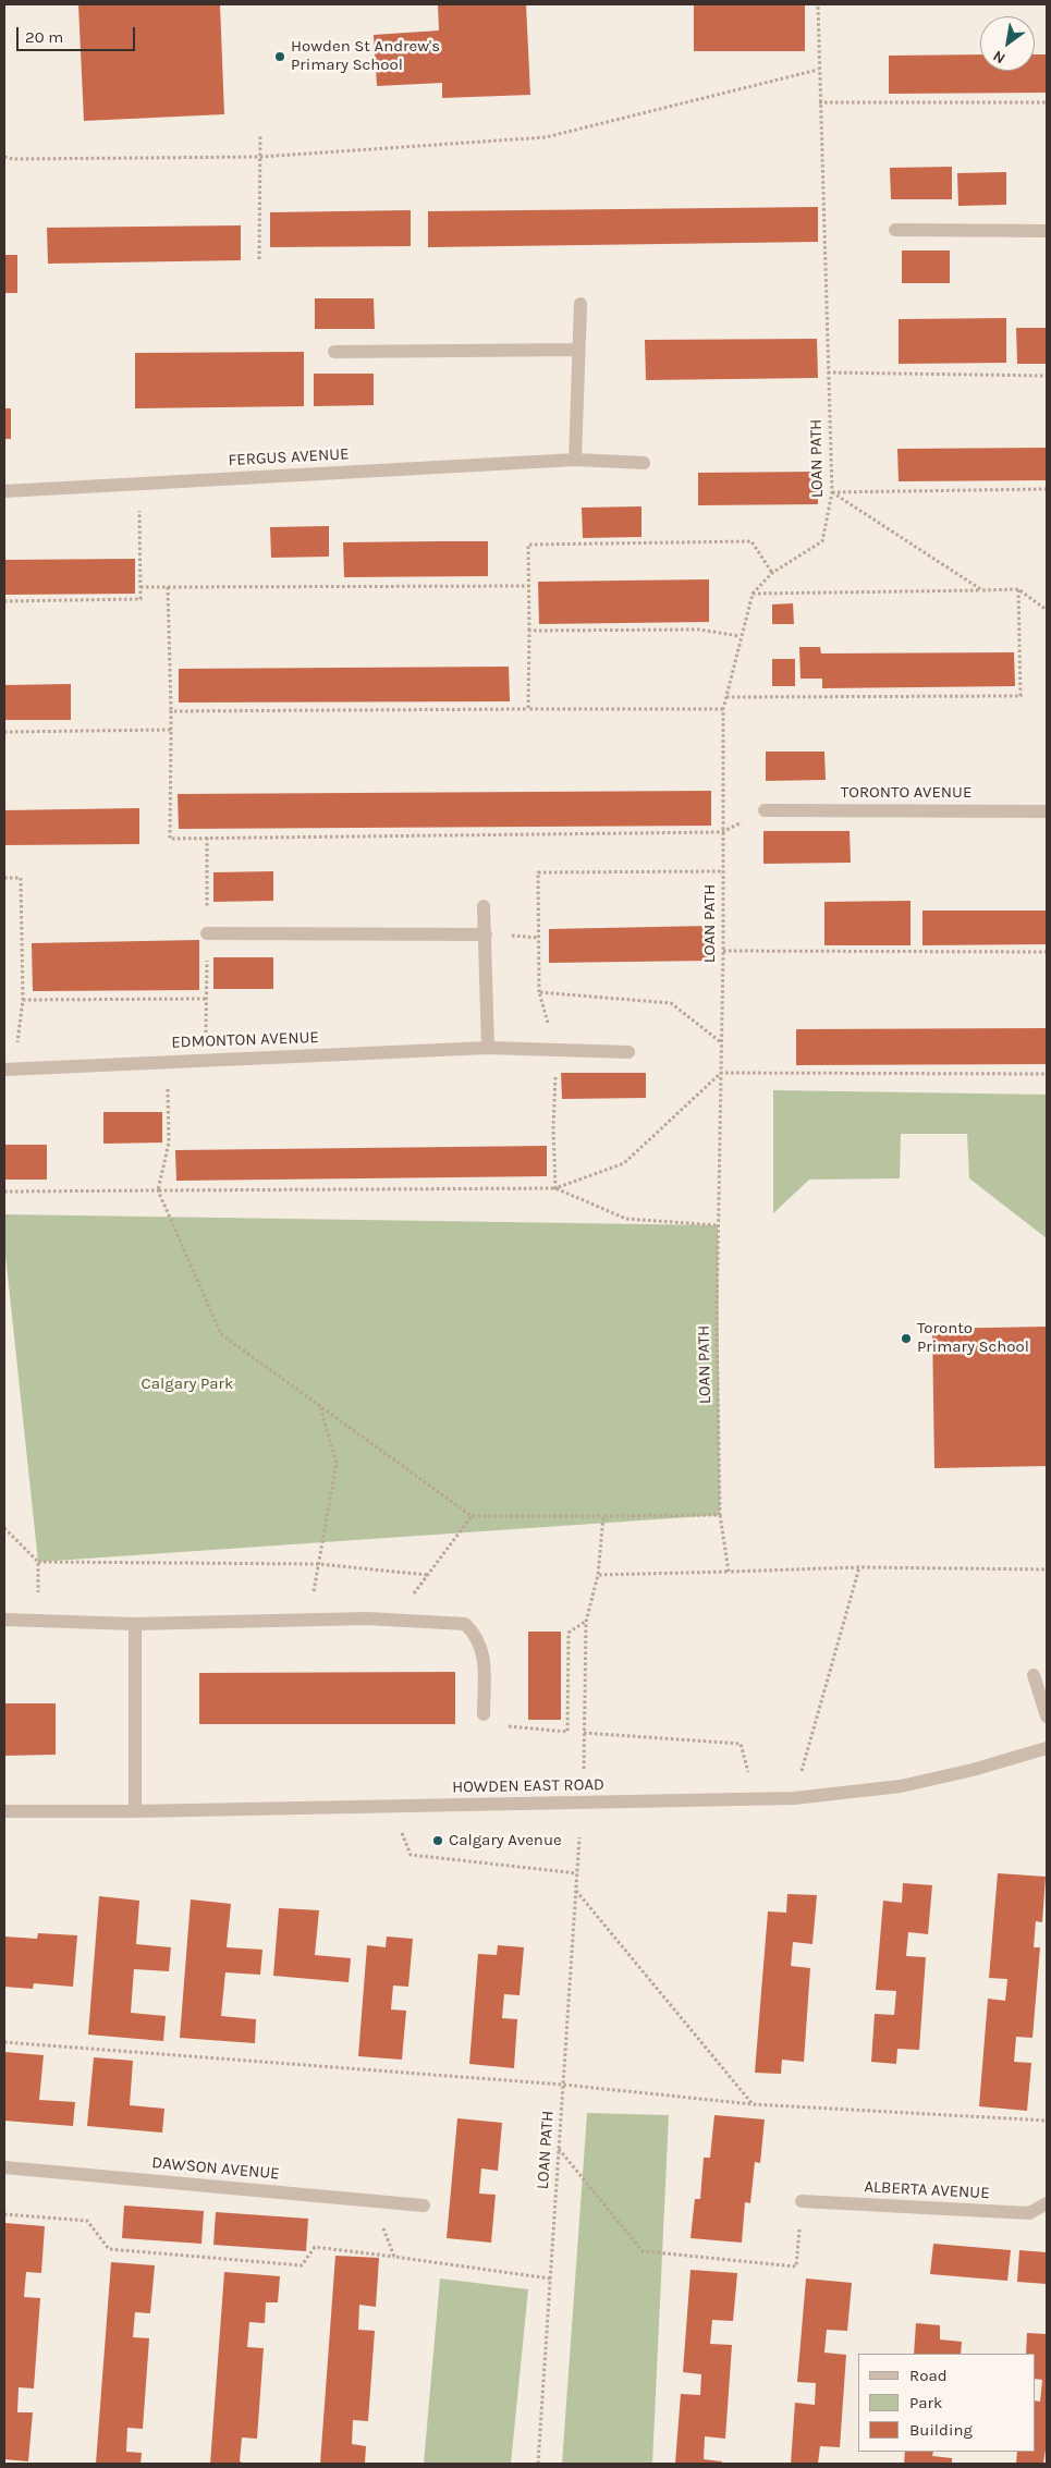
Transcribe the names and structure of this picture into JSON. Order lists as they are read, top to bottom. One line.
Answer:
{"streets":{"street":["FERGUS AVENUE","TORONTO AVENUE","EDMONTON AVENUE","HOWDEN EAST ROAD","DAWSON AVENUE","ALBERTA AVENUE"],"path":["LOAN PATH"]},"parks":["Calgary Park"],"places":["Howden St Andrew's Primary School","Toronto Primary School","Calgary Avenue"],"legend":["Road","Park","Building"],"scale_bar":"20 m","north":"bottom left"}
